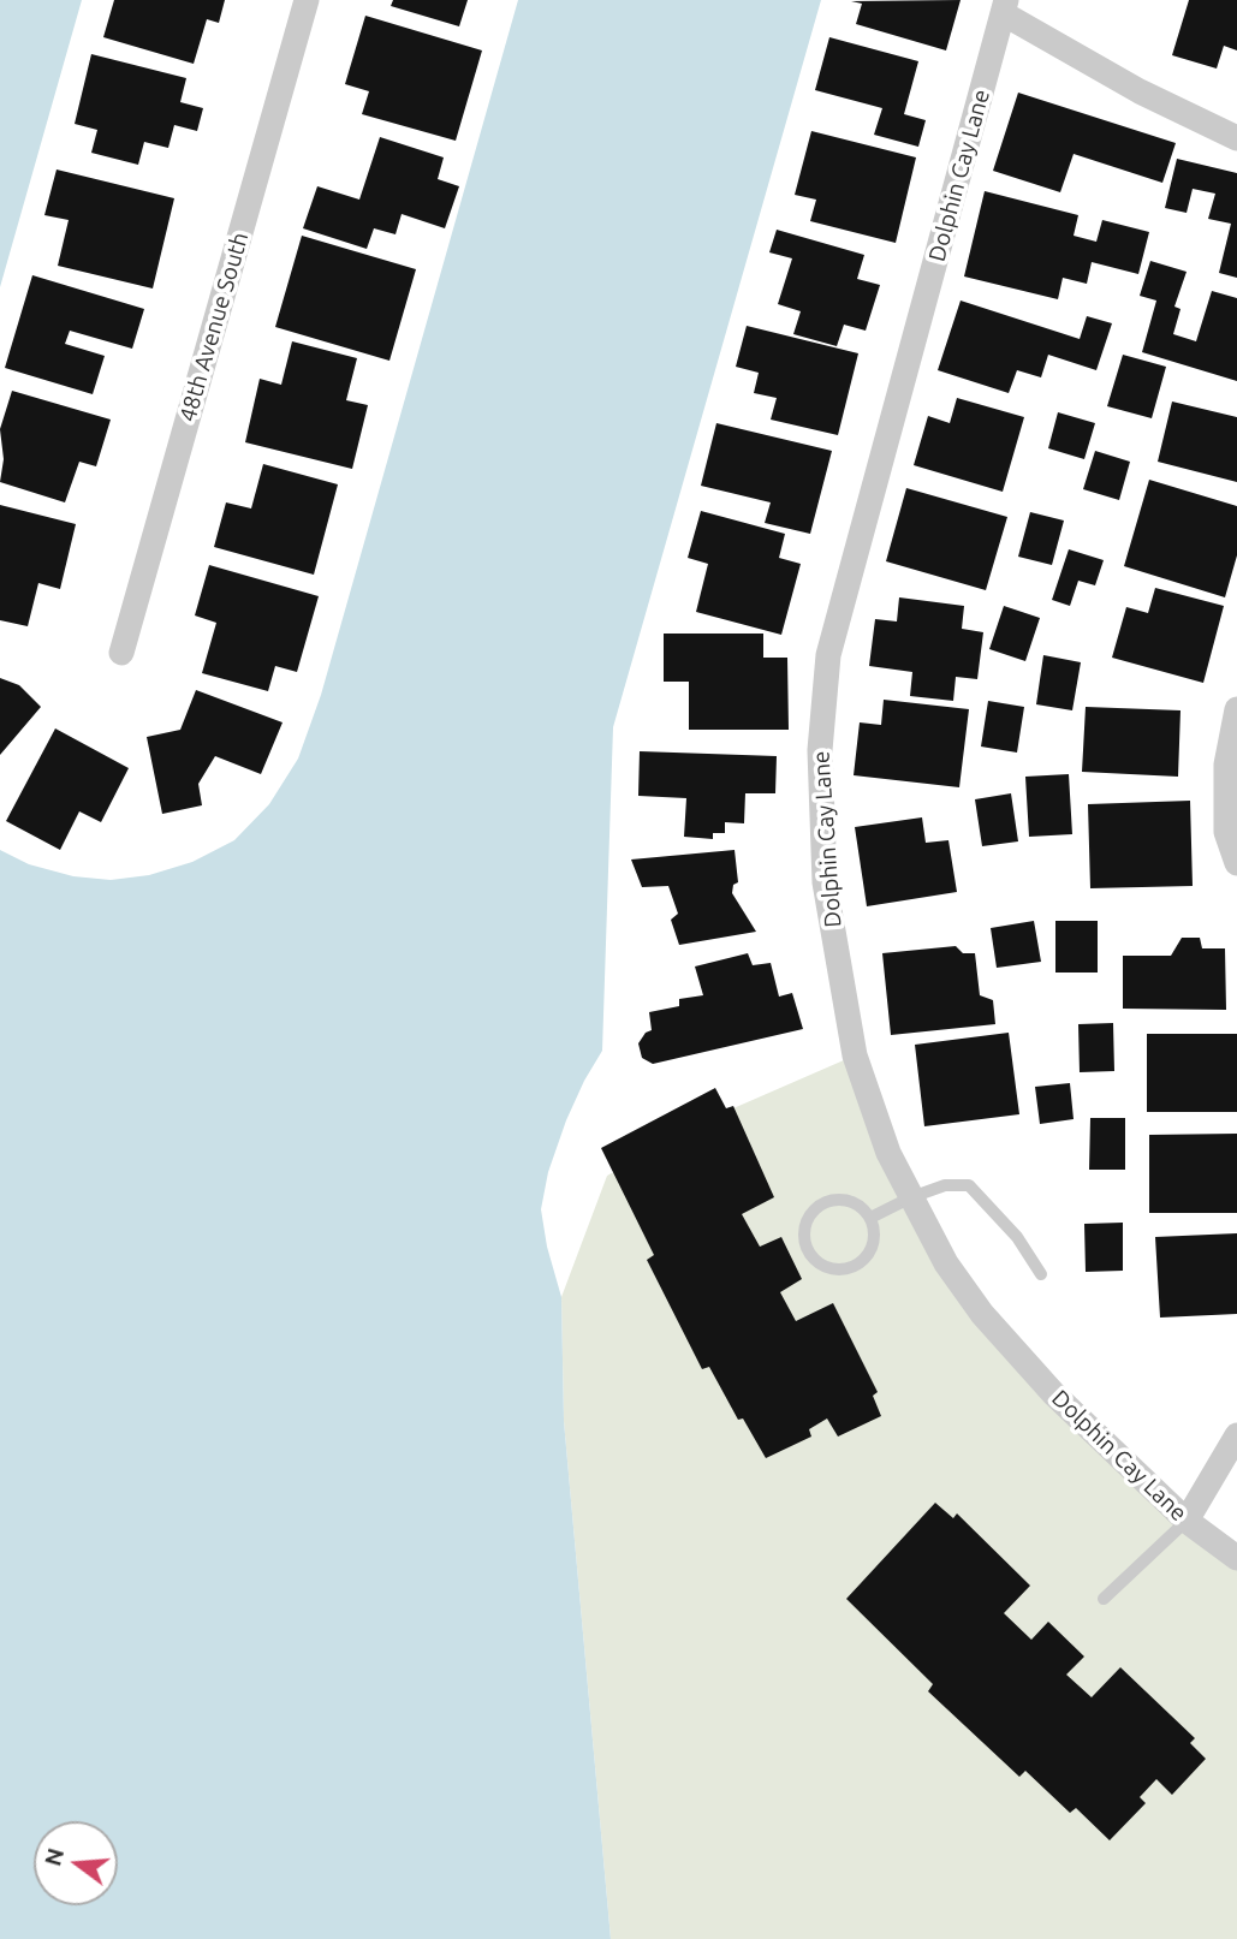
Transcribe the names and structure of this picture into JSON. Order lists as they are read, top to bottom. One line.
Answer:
{"streets":{"street":["Dolphin Cay Lane","48th Avenue South"]},"north":"left"}
